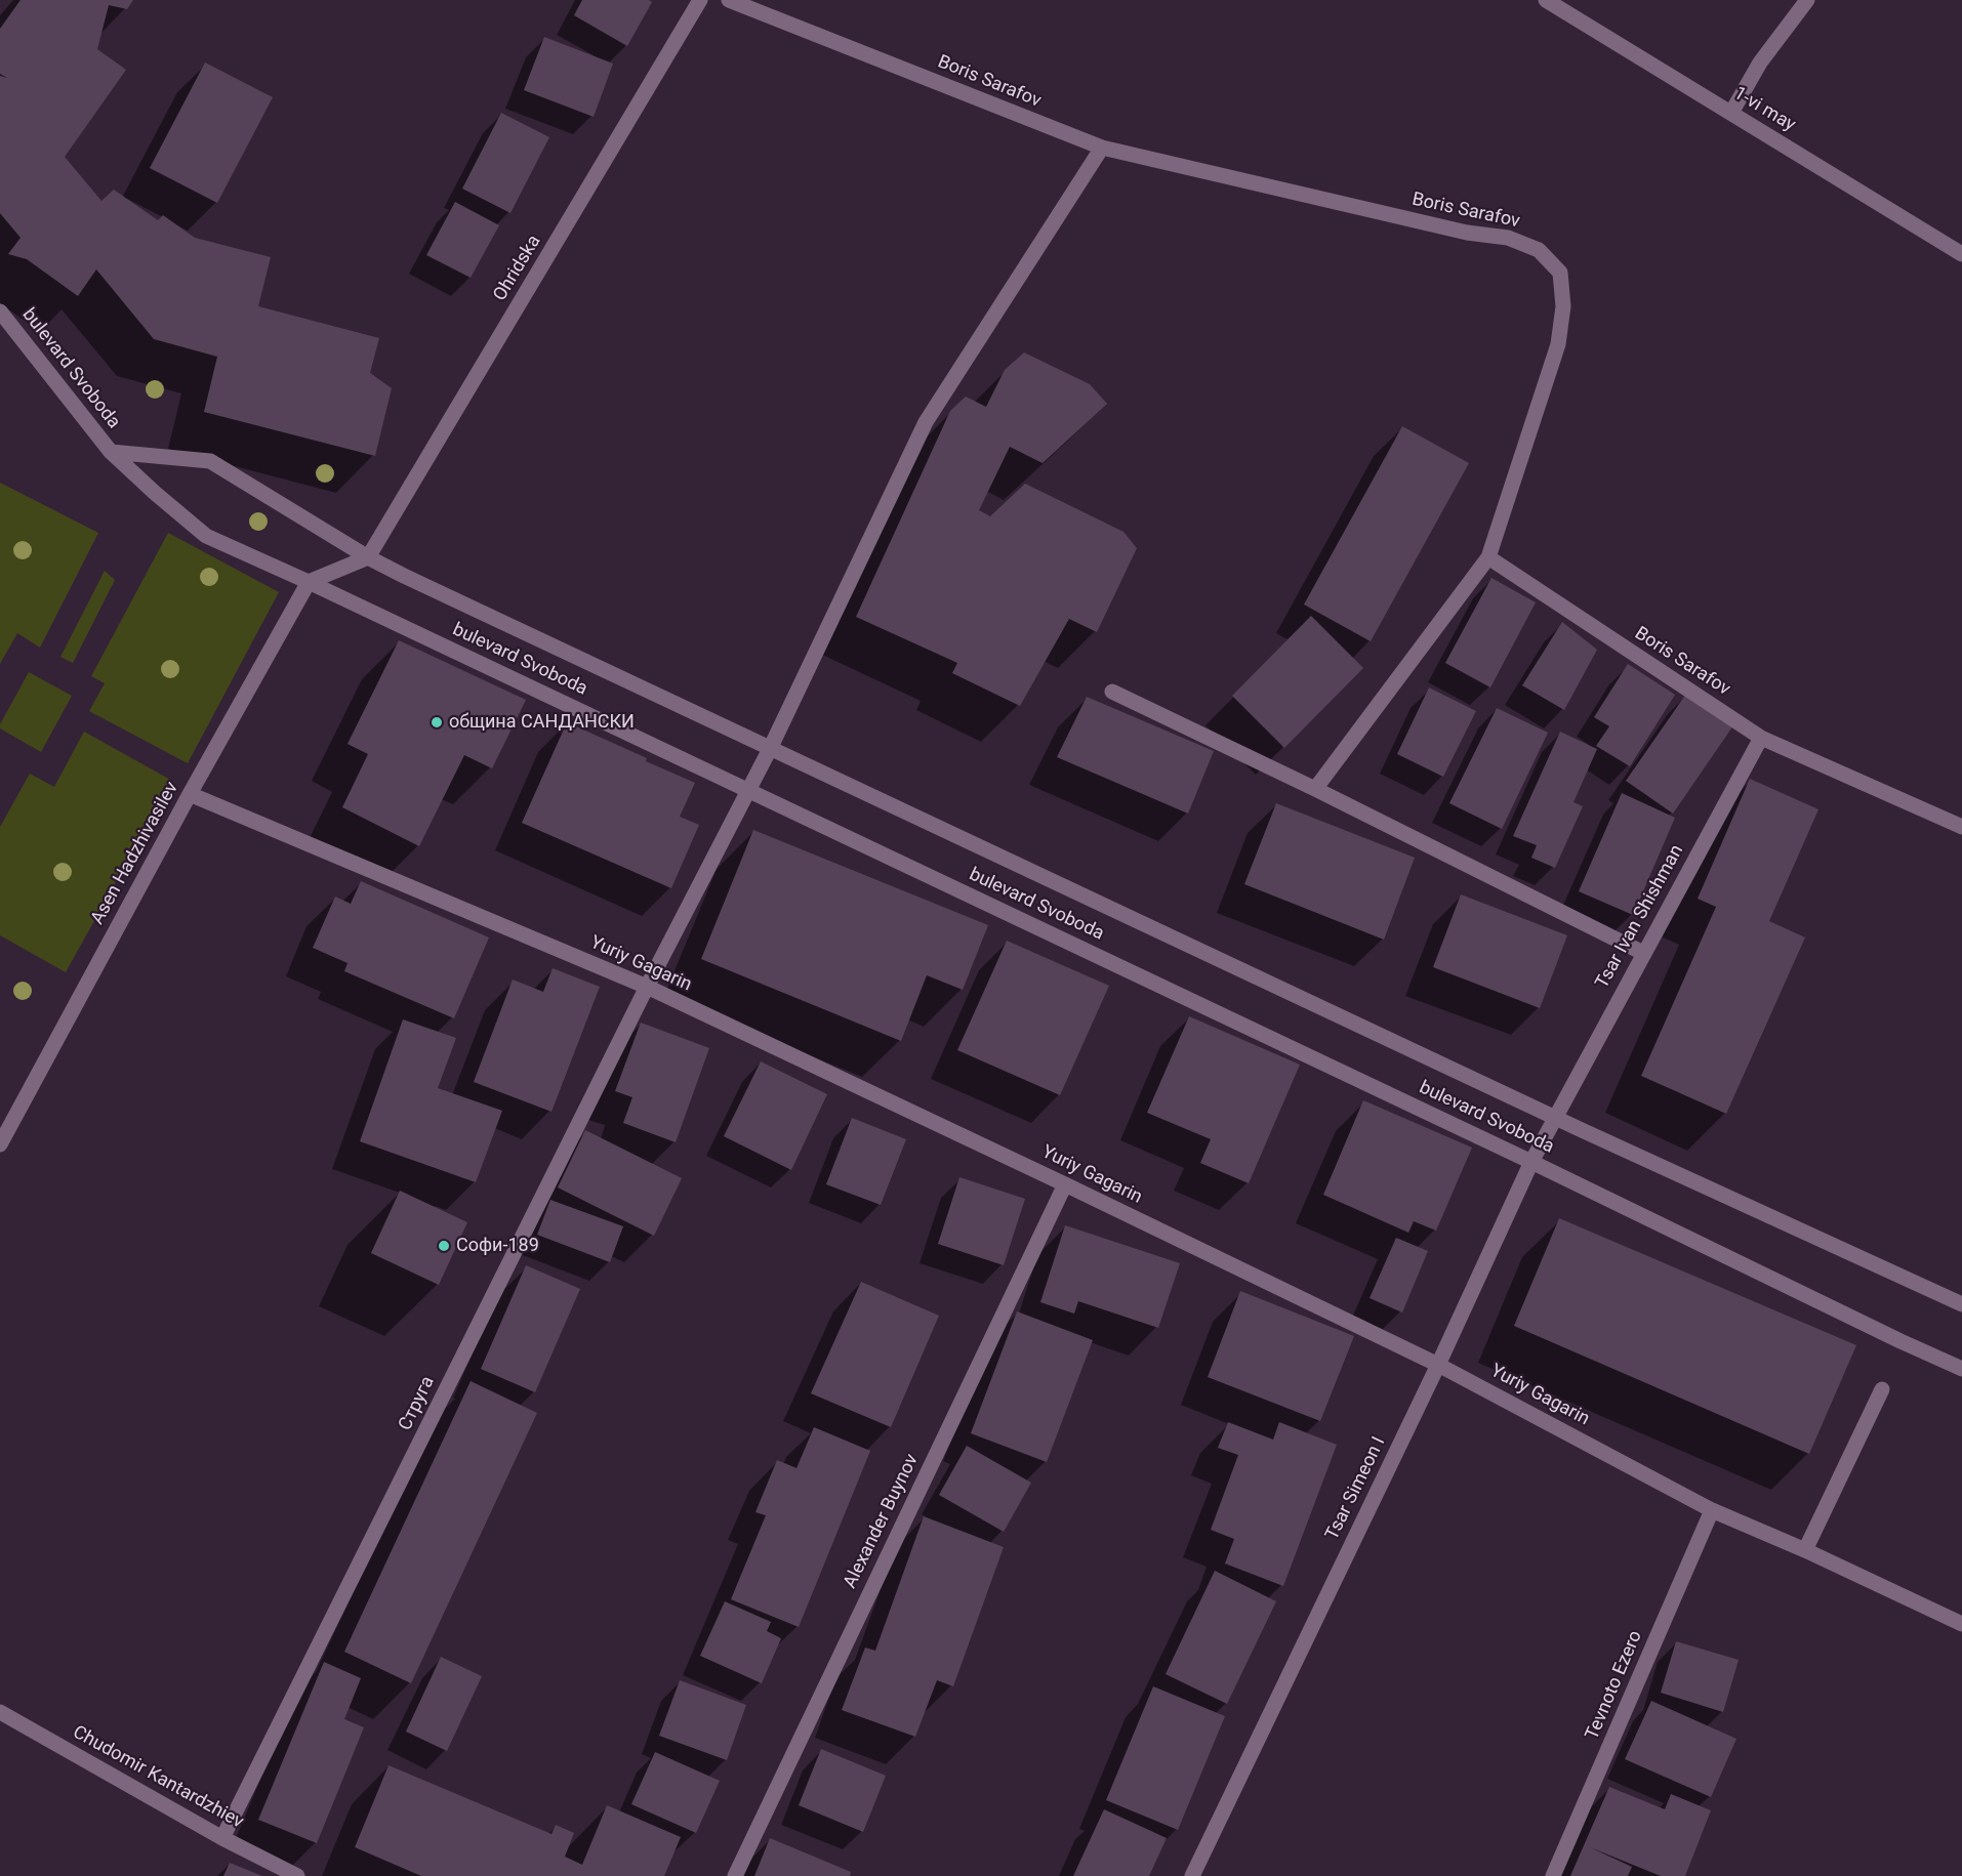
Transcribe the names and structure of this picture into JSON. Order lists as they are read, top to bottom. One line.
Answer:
{"streets":{"street":["Boris Sarafov","1-vi may","Ohridska","bulevard Svoboda","Asen Hadzhivasilev","Tsar Ivan Shishman","Yuriy Gagarin","Струга","Tsar Simeon I","Alexander Buynov","Tevnoto Ezero","Chudomir Kantardzhiev"]},"crossings":[["Boris Sarafov","Tsar Ivan Shishman"],["Boris Sarafov","Струга"],["Ohridska","bulevard Svoboda"],["bulevard Svoboda","Asen Hadzhivasilev"],["bulevard Svoboda","Tsar Ivan Shishman"],["bulevard Svoboda","Струга"],["bulevard Svoboda","Tsar Simeon I"],["Asen Hadzhivasilev","Yuriy Gagarin"],["Tsar Ivan Shishman","Tsar Simeon I"],["Yuriy Gagarin","Струга"],["Yuriy Gagarin","Tsar Simeon I"],["Yuriy Gagarin","Alexander Buynov"],["Yuriy Gagarin","Tevnoto Ezero"],["Струга","Chudomir Kantardzhiev"]],"places":["община САНДАНСКИ","Софи-189"]}
